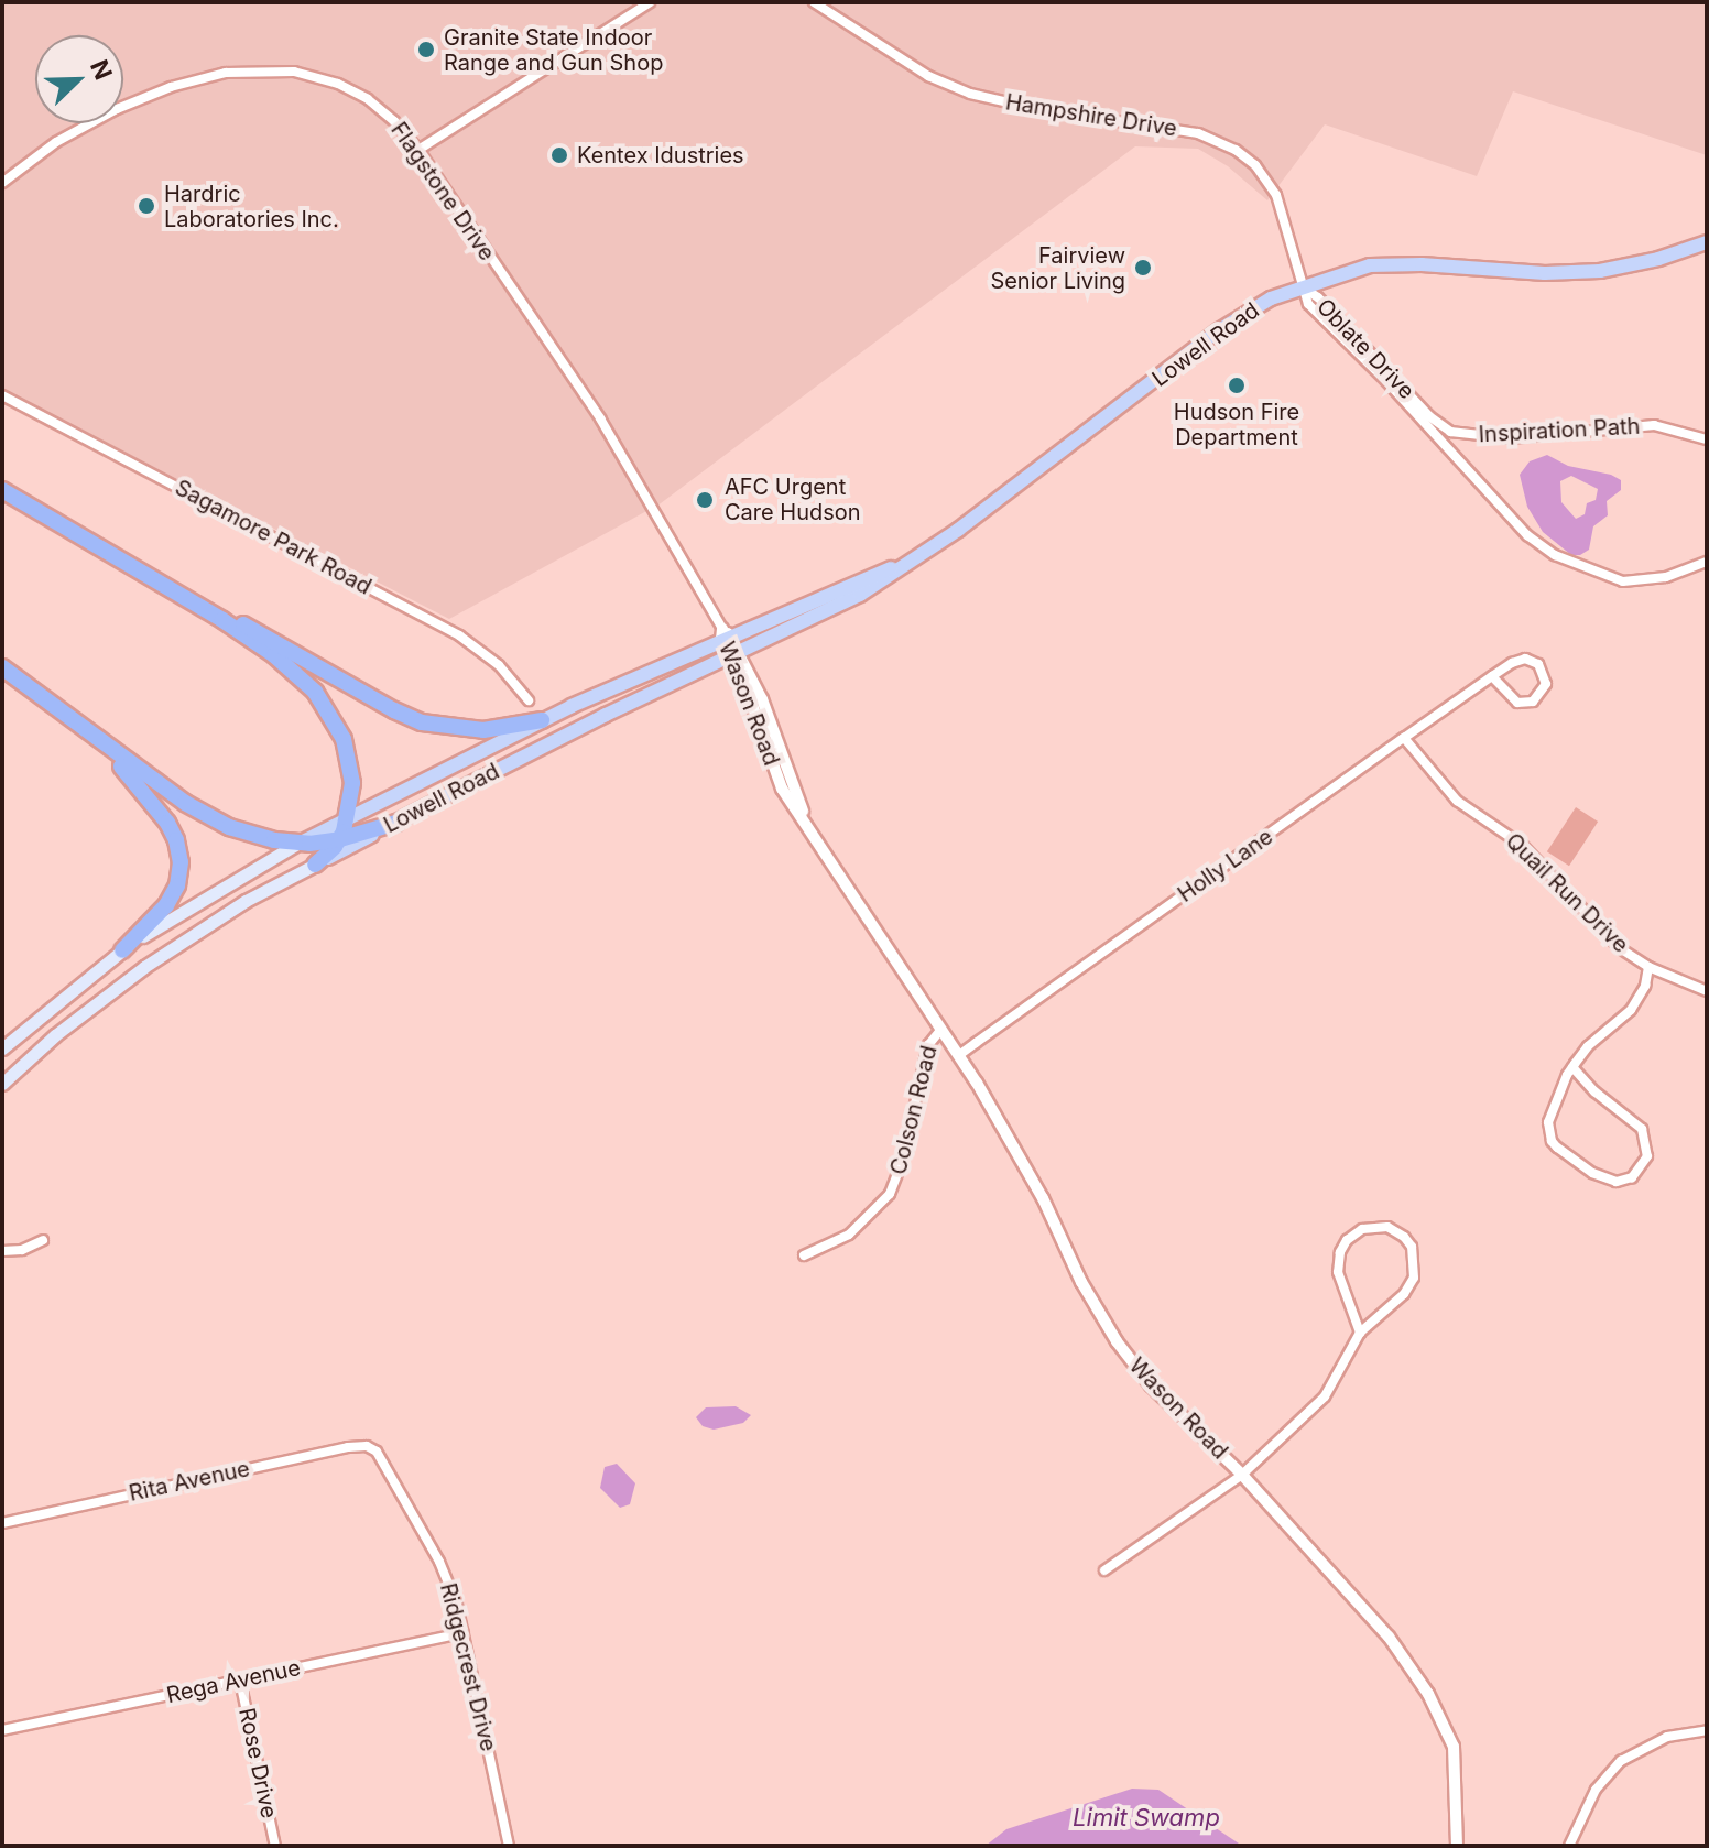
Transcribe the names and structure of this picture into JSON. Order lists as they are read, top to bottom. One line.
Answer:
{"streets":{"main road":["Lowell Road"],"street":["Hampshire Drive","Flagstone Drive","Oblate Drive","Inspiration Path","Sagamore Park Road","Wason Road","Holly Lane","Quail Run Drive","Colson Road","Rita Avenue","Ridgecrest Drive","Rega Avenue","Rose Drive"]},"crossings":[["Hampshire Drive","Lowell Road"],["Hampshire Drive","Oblate Drive"],["Flagstone Drive","Lowell Road"],["Flagstone Drive","Wason Road"],["Lowell Road","Oblate Drive"],["Lowell Road","Wason Road"],["Oblate Drive","Inspiration Path"],["Wason Road","Holly Lane"],["Wason Road","Colson Road"],["Holly Lane","Quail Run Drive"],["Rita Avenue","Ridgecrest Drive"],["Ridgecrest Drive","Rega Avenue"],["Rega Avenue","Rose Drive"]],"water":["Limit Swamp"],"places":["Granite State Indoor Range and Gun Shop","Kentex Idustries","Hardric Laboratories Inc.","Fairview Senior Living","Hudson Fire Department","AFC Urgent Care Hudson"],"north":"top right"}
